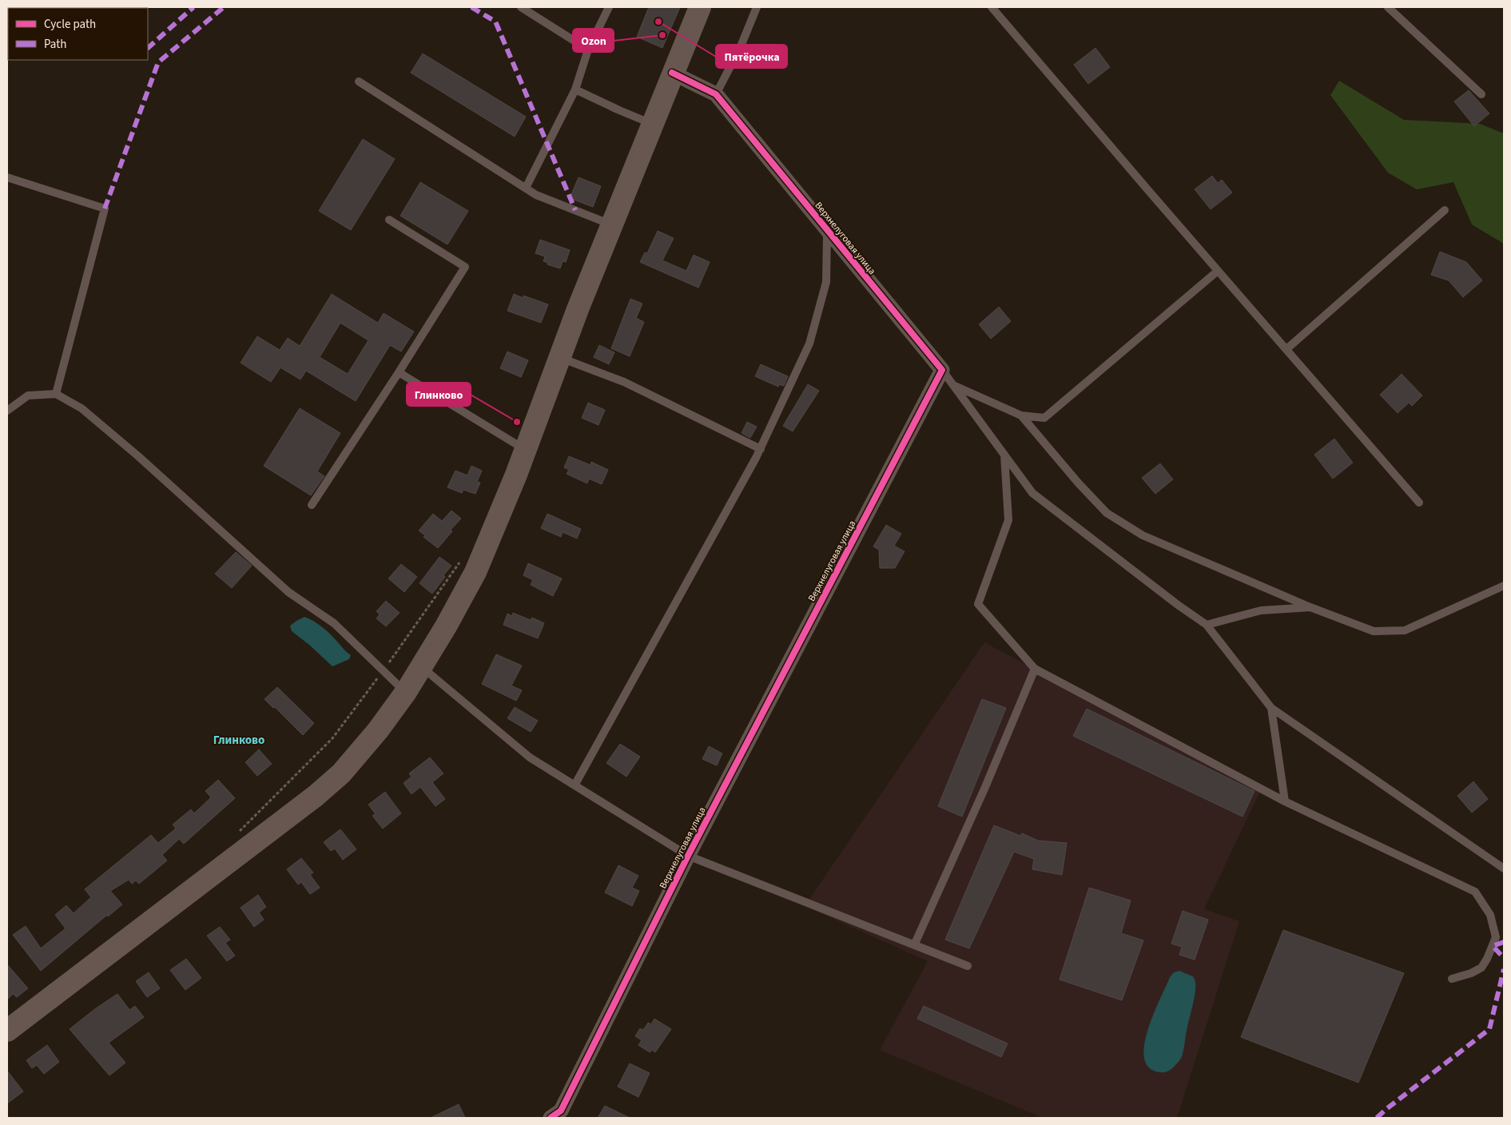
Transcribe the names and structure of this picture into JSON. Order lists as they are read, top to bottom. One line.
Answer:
{"streets":{"street":["Верхнелуговая улица"]},"districts":["Глинково"],"places":["Пятёрочка","Ozon","Глинково"],"legend":["Cycle path","Path"]}
